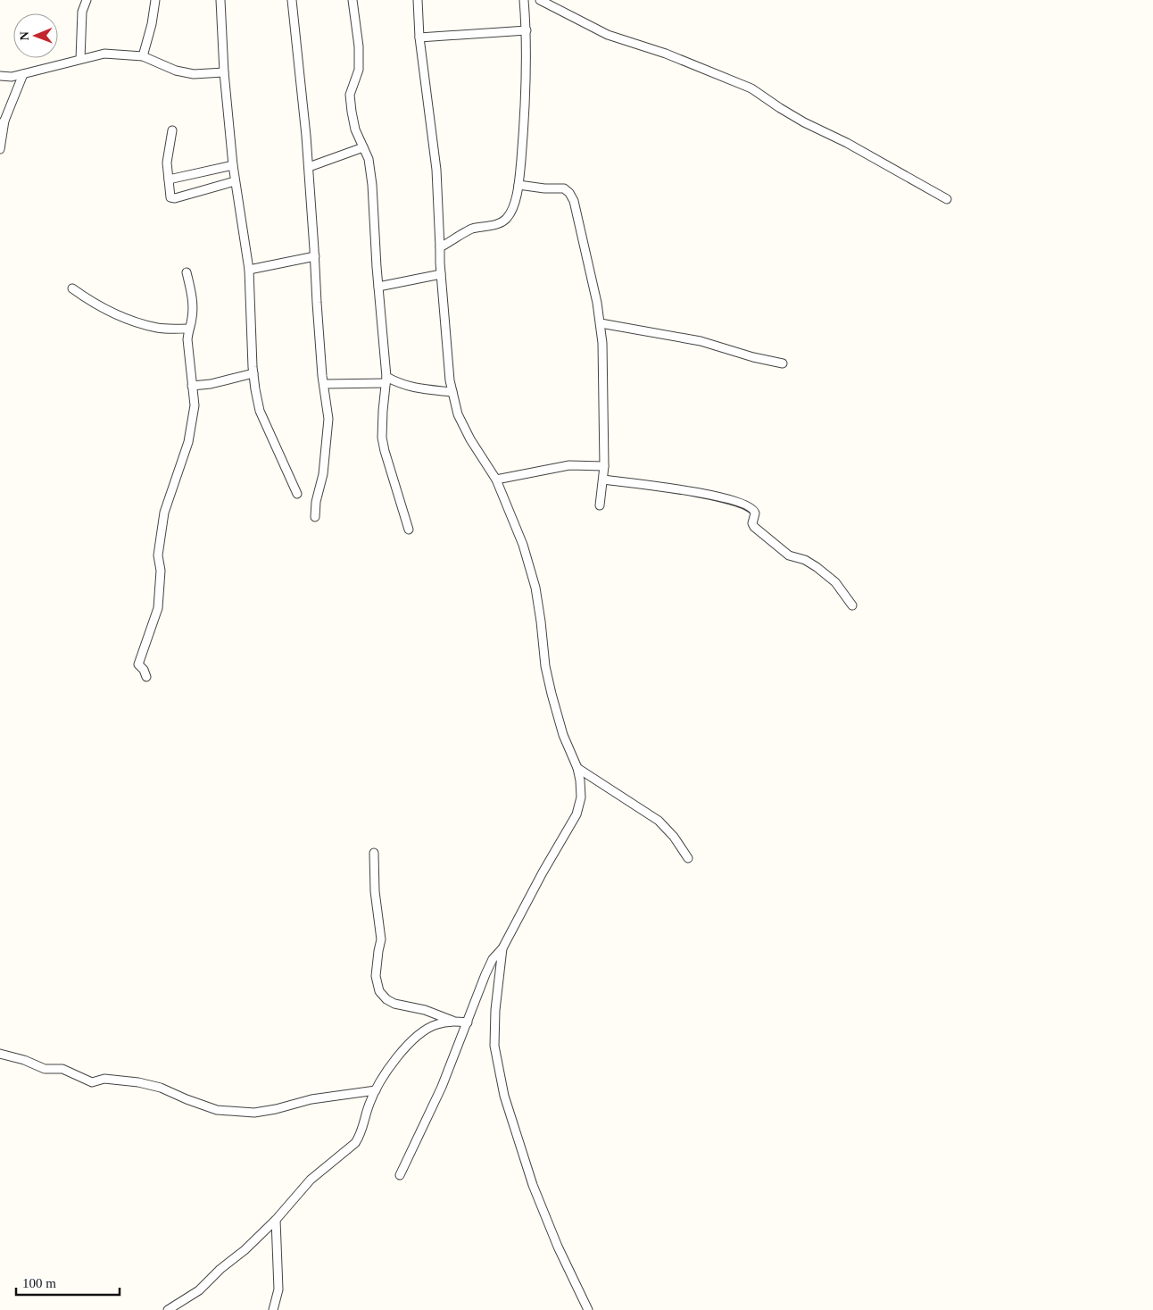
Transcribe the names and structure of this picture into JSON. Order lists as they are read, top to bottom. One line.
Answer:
{"scale_bar":"100 m","north":"left"}
